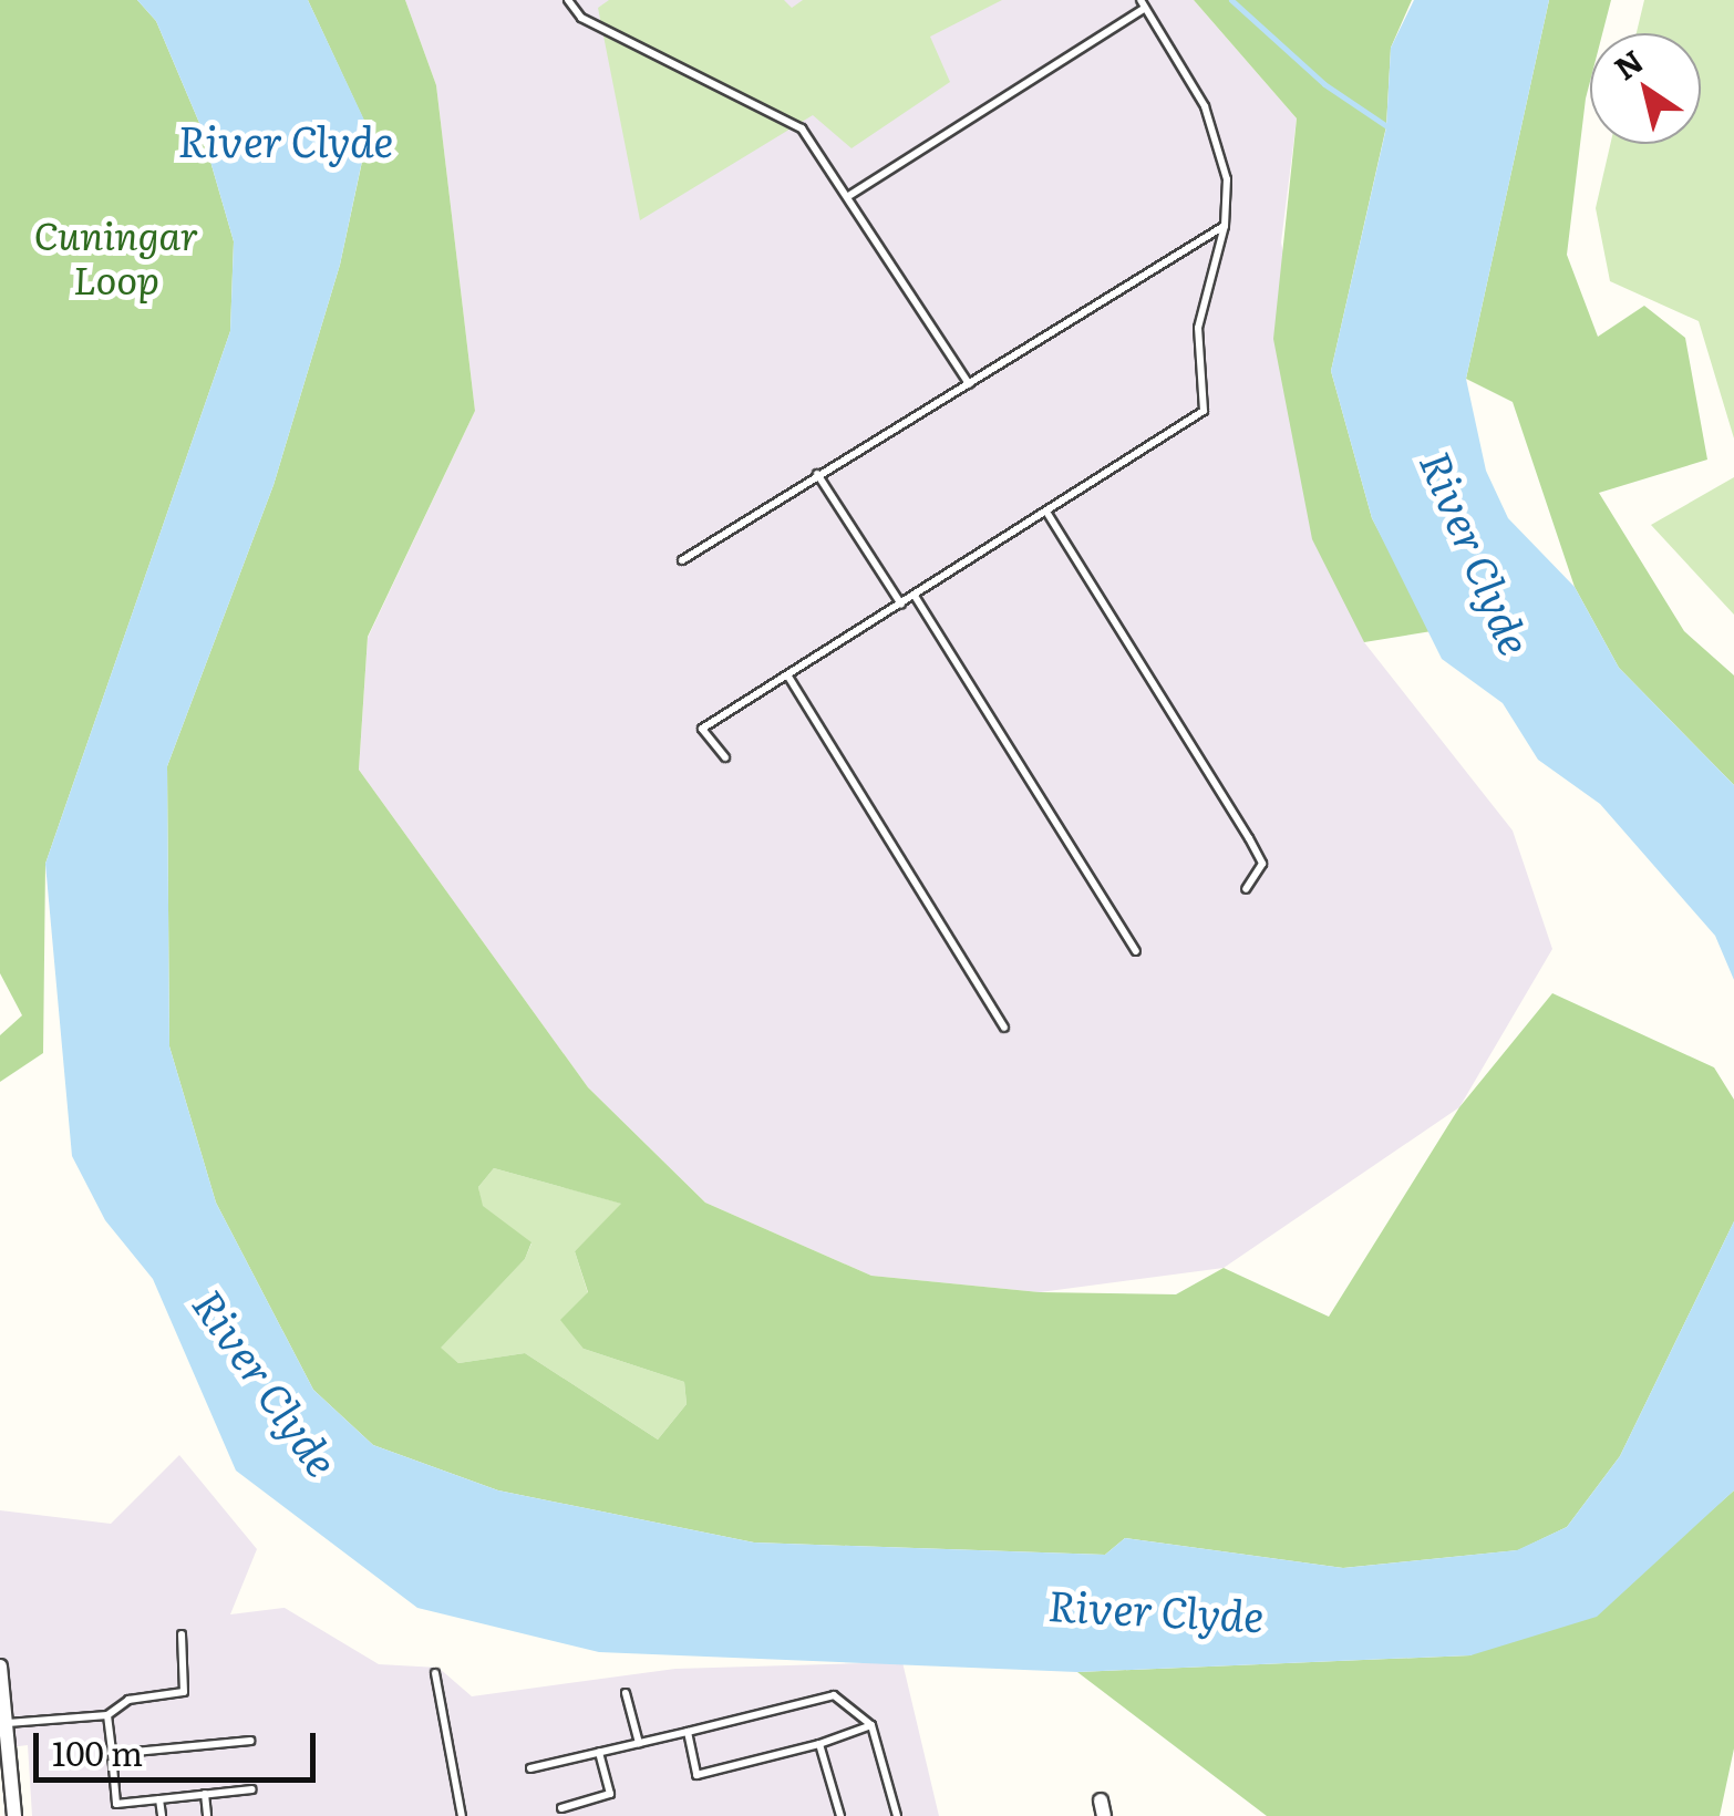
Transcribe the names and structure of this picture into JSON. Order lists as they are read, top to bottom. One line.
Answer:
{"water":["River Clyde"],"parks":["Cuningar Loop"],"scale_bar":"100 m","north":"top left"}
